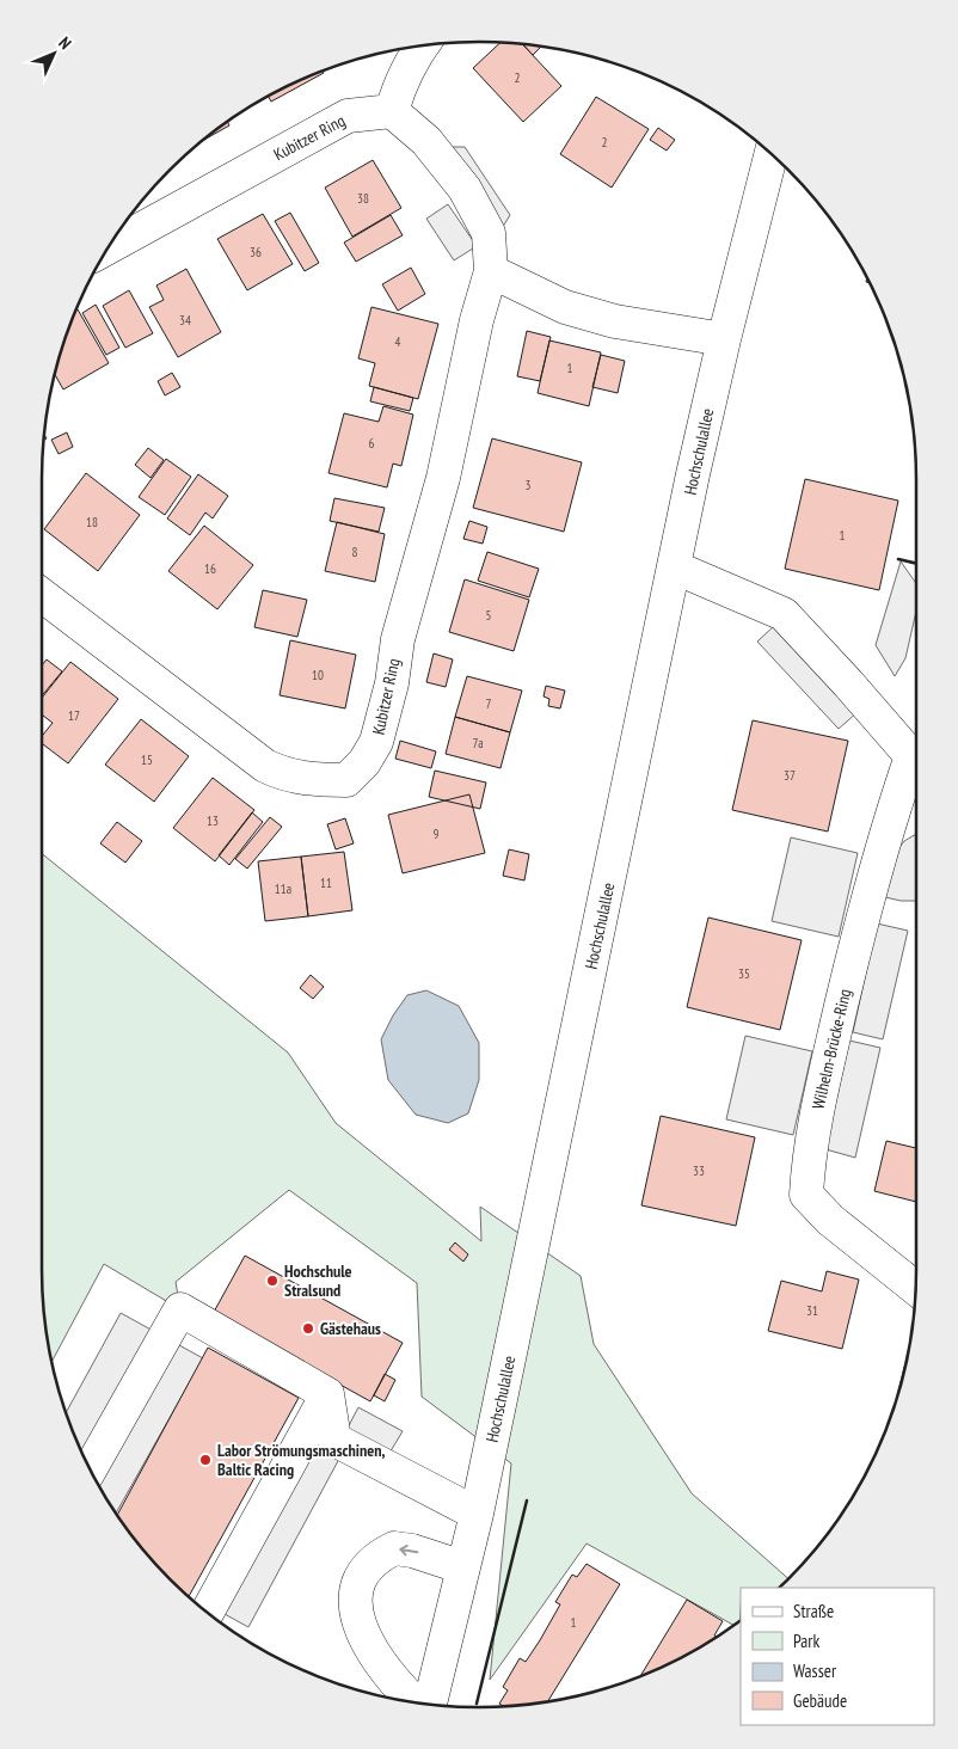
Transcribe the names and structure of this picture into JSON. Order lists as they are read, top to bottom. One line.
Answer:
{"streets":{"street":["Kubitzer Ring","Hochschulallee","Wilhelm-Brücke-Ring"]},"crossings":[["Hochschulallee","Wilhelm-Brücke-Ring"]],"places":["Hochschule Stralsund","Gästehaus","Labor Strömungsmaschinen, Baltic Racing"],"house_numbers":["2","2","38","36","34","4","1","6","3","18","1","8","16","5","10","7","17","7a","15","37","13","9","11","11a","35","33","31","1"],"legend":["Straße","Park","Wasser","Gebäude"],"north":"top right"}
